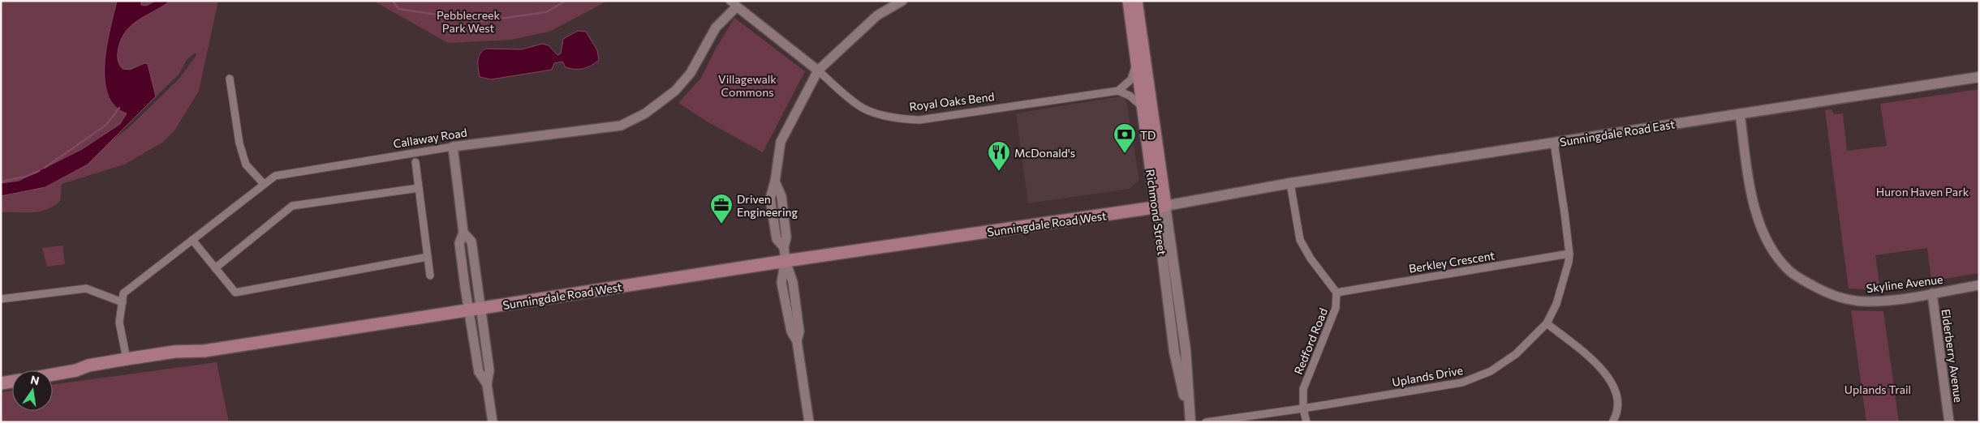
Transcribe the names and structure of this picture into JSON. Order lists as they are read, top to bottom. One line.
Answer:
{"streets":{"main road":["Sunningdale Road East","Richmond Street","Sunningdale Road West"],"street":["Royal Oaks Bend","Callaway Road","Berkley Crescent","Skyline Avenue","Redford Road","Elderberry Avenue","Uplands Drive"]},"crossings":[["Royal Oaks Bend","Callaway Road"],["Sunningdale Road East","Richmond Street"],["Sunningdale Road East","Sunningdale Road West"],["Sunningdale Road East","Skyline Avenue"],["Sunningdale Road East","Uplands Drive"],["Callaway Road","Sunningdale Road West"],["Richmond Street","Sunningdale Road West"],["Berkley Crescent","Redford Road"],["Berkley Crescent","Uplands Drive"],["Skyline Avenue","Elderberry Avenue"],["Redford Road","Uplands Drive"]],"parks":["Pebblecreek Park West","Villagewalk Commons","Huron Haven Park","Uplands Trail"],"places":{"bank":["TD"],"restaurant":["McDonald's"],"office":["Driven Engineering"]},"north":"top"}
